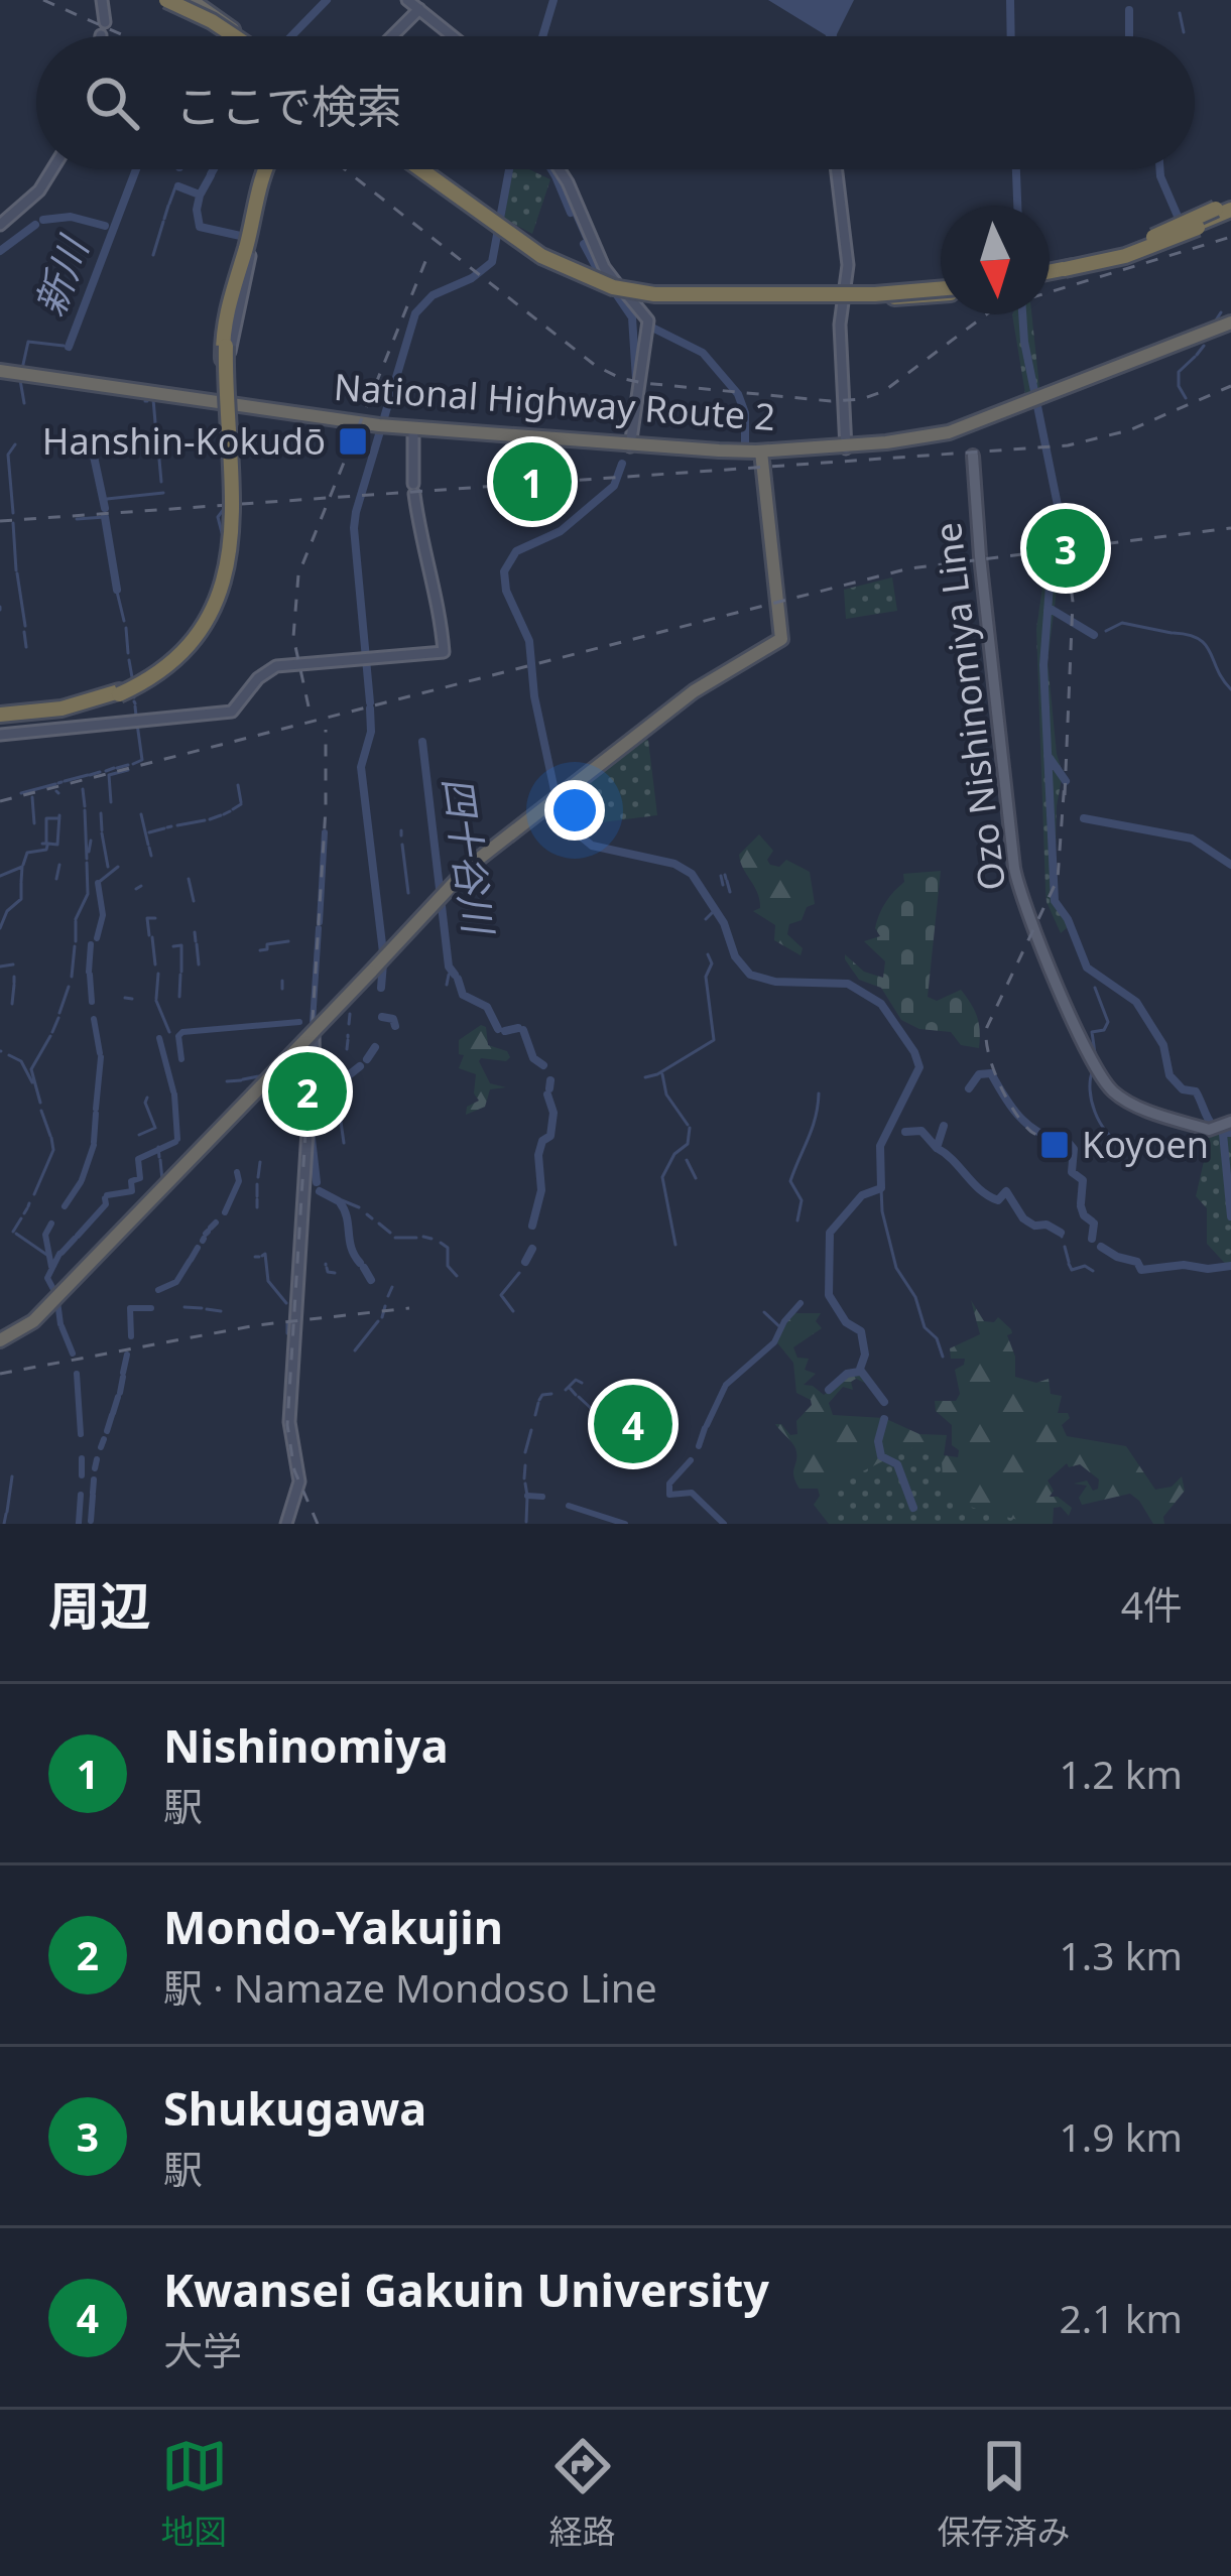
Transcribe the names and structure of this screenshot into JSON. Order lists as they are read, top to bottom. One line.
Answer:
{"streets":{"highway":["National Highway Route 2"],"main road":["Ozo Nishinomiya Line"]},"crossings":[["National Highway Route 2","Ozo Nishinomiya Line"]],"water":["新川","四十谷川"],"places":{"transit":["Hanshin-Kokudō","Koyoen"]},"north":"bottom","page":{"search":"ここで検索","pins":["1","3","2","4"],"heading":["周辺","4件"],"list":[{"mark":"1","name":"Nishinomiya","note":"駅","value":"1.2 km"},{"mark":"2","name":"Mondo-Yakujin","note":"駅 · Namaze Mondoso Line","value":"1.3 km"},{"mark":"3","name":"Shukugawa","note":"駅","value":"1.9 km"},{"mark":"4","name":"Kwansei Gakuin University","note":"大学","value":"2.1 km"}],"nav":["地図","経路","保存済み"]}}
